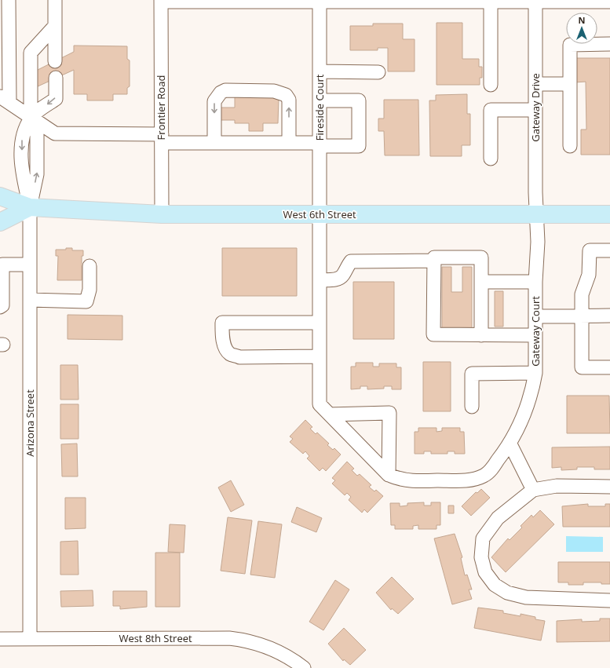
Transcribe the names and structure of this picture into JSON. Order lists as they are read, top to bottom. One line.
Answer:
{"streets":{"main road":["West 6th Street"],"street":["Frontier Road","Fireside Court","Gateway Drive","Gateway Court","Arizona Street","West 8th Street"]},"crossings":[["Frontier Road","West 6th Street"],["Fireside Court","West 6th Street"],["Fireside Court","Gateway Court"],["Gateway Drive","West 6th Street"],["Gateway Drive","Gateway Court"],["West 6th Street","Gateway Court"],["West 6th Street","Arizona Street"],["Arizona Street","West 8th Street"]],"north":"top"}
